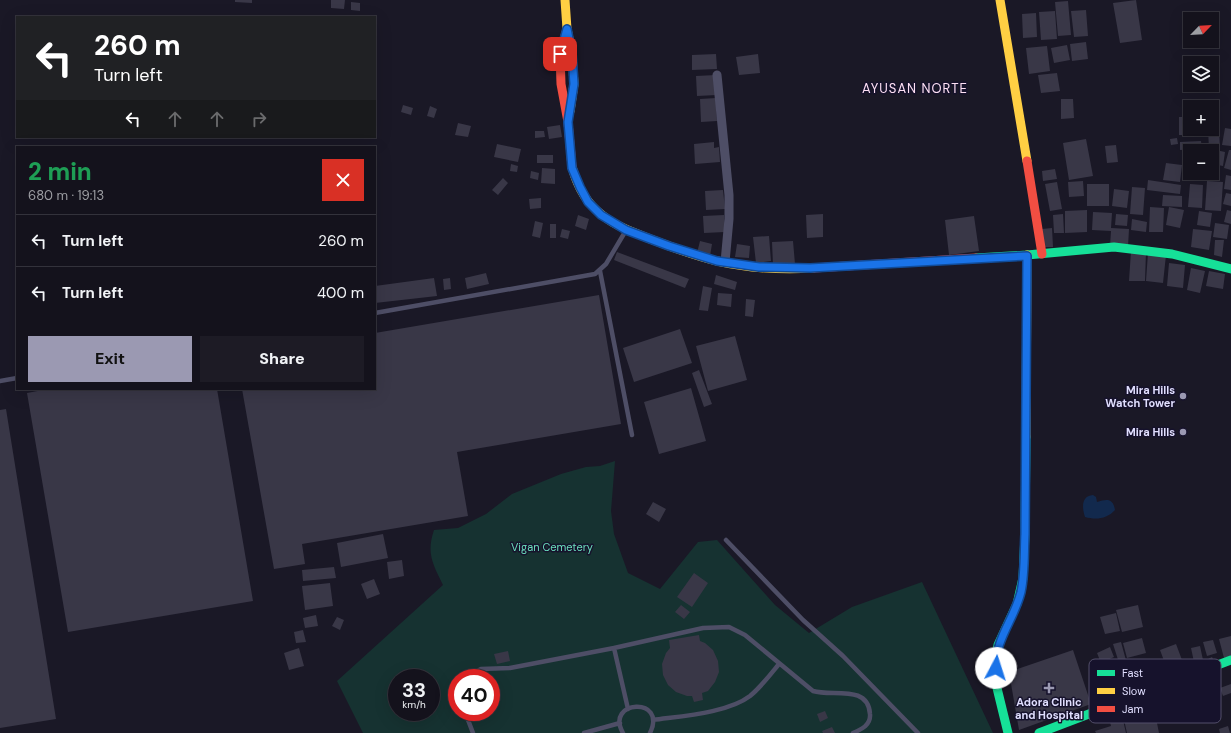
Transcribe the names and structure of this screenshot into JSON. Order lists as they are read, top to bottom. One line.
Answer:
{"districts":["AYUSAN NORTE"],"parks":["Vigan Cemetery"],"places":{"other":["Mira Hills Watch Tower","Mira Hills"],"health":["Adora Clinic and Hospital"]},"legend":["Fast","Slow","Jam"],"north":"top right","page":{"map_buttons":["+","−"],"turn":["260 m","Turn left"],"heading":["2 min","680 m · 19:13"],"list":[{"name":"Turn left","value":"260 m"},{"name":"Turn left","value":"400 m"}],"buttons":["Exit","Share"],"speed":"33 km/h","limit":"40"}}
